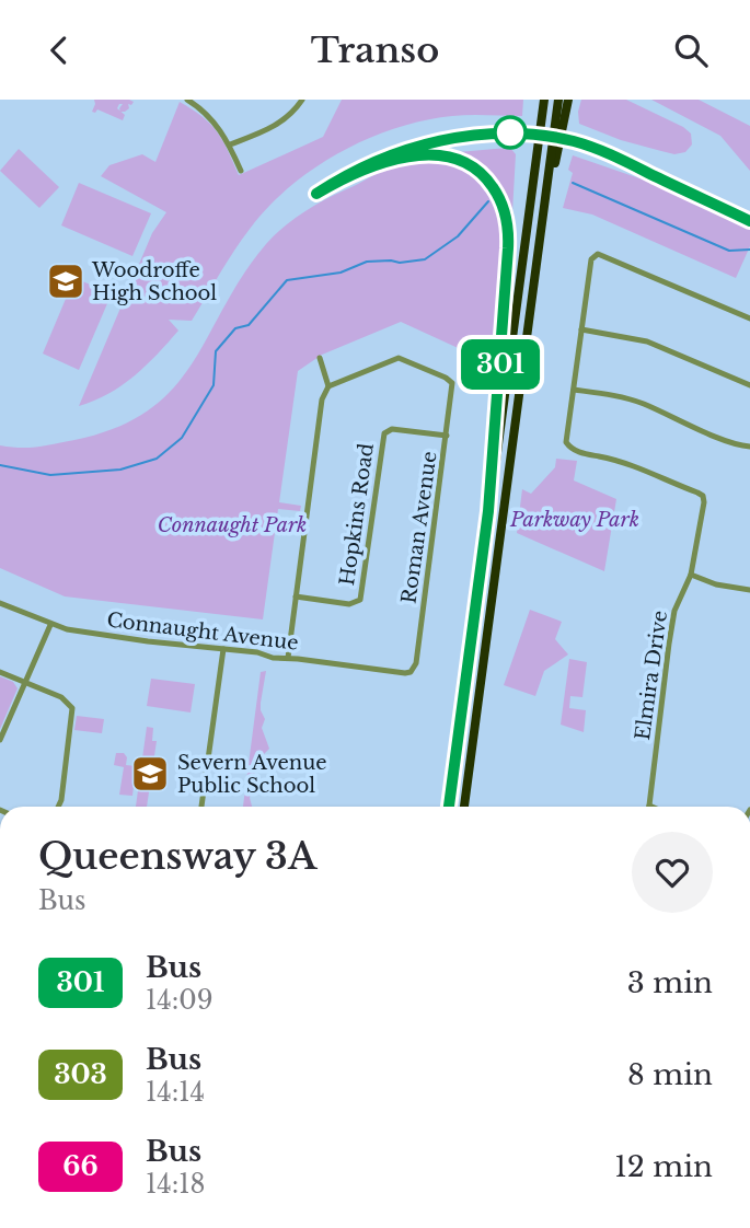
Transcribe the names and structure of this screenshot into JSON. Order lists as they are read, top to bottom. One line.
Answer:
{"streets":{"street":["Hopkins Road","Roman Avenue","Connaught Avenue","Elmira Drive"]},"crossings":[["Hopkins Road","Roman Avenue"],["Roman Avenue","Connaught Avenue"]],"parks":["Parkway Park","Connaught Park"],"places":{"school or university":["Woodroffe High School","Severn Avenue Public School"]},"lines":["bus line 301"],"page":{"header":"Transo","on_map":"301","heading":["Queensway 3A","Bus"],"list":[{"mark":"301","name":"Bus","note":"14:09","value":"3 min"},{"mark":"303","name":"Bus","note":"14:14","value":"8 min"},{"mark":"66","name":"Bus","note":"14:18","value":"12 min"}]}}
